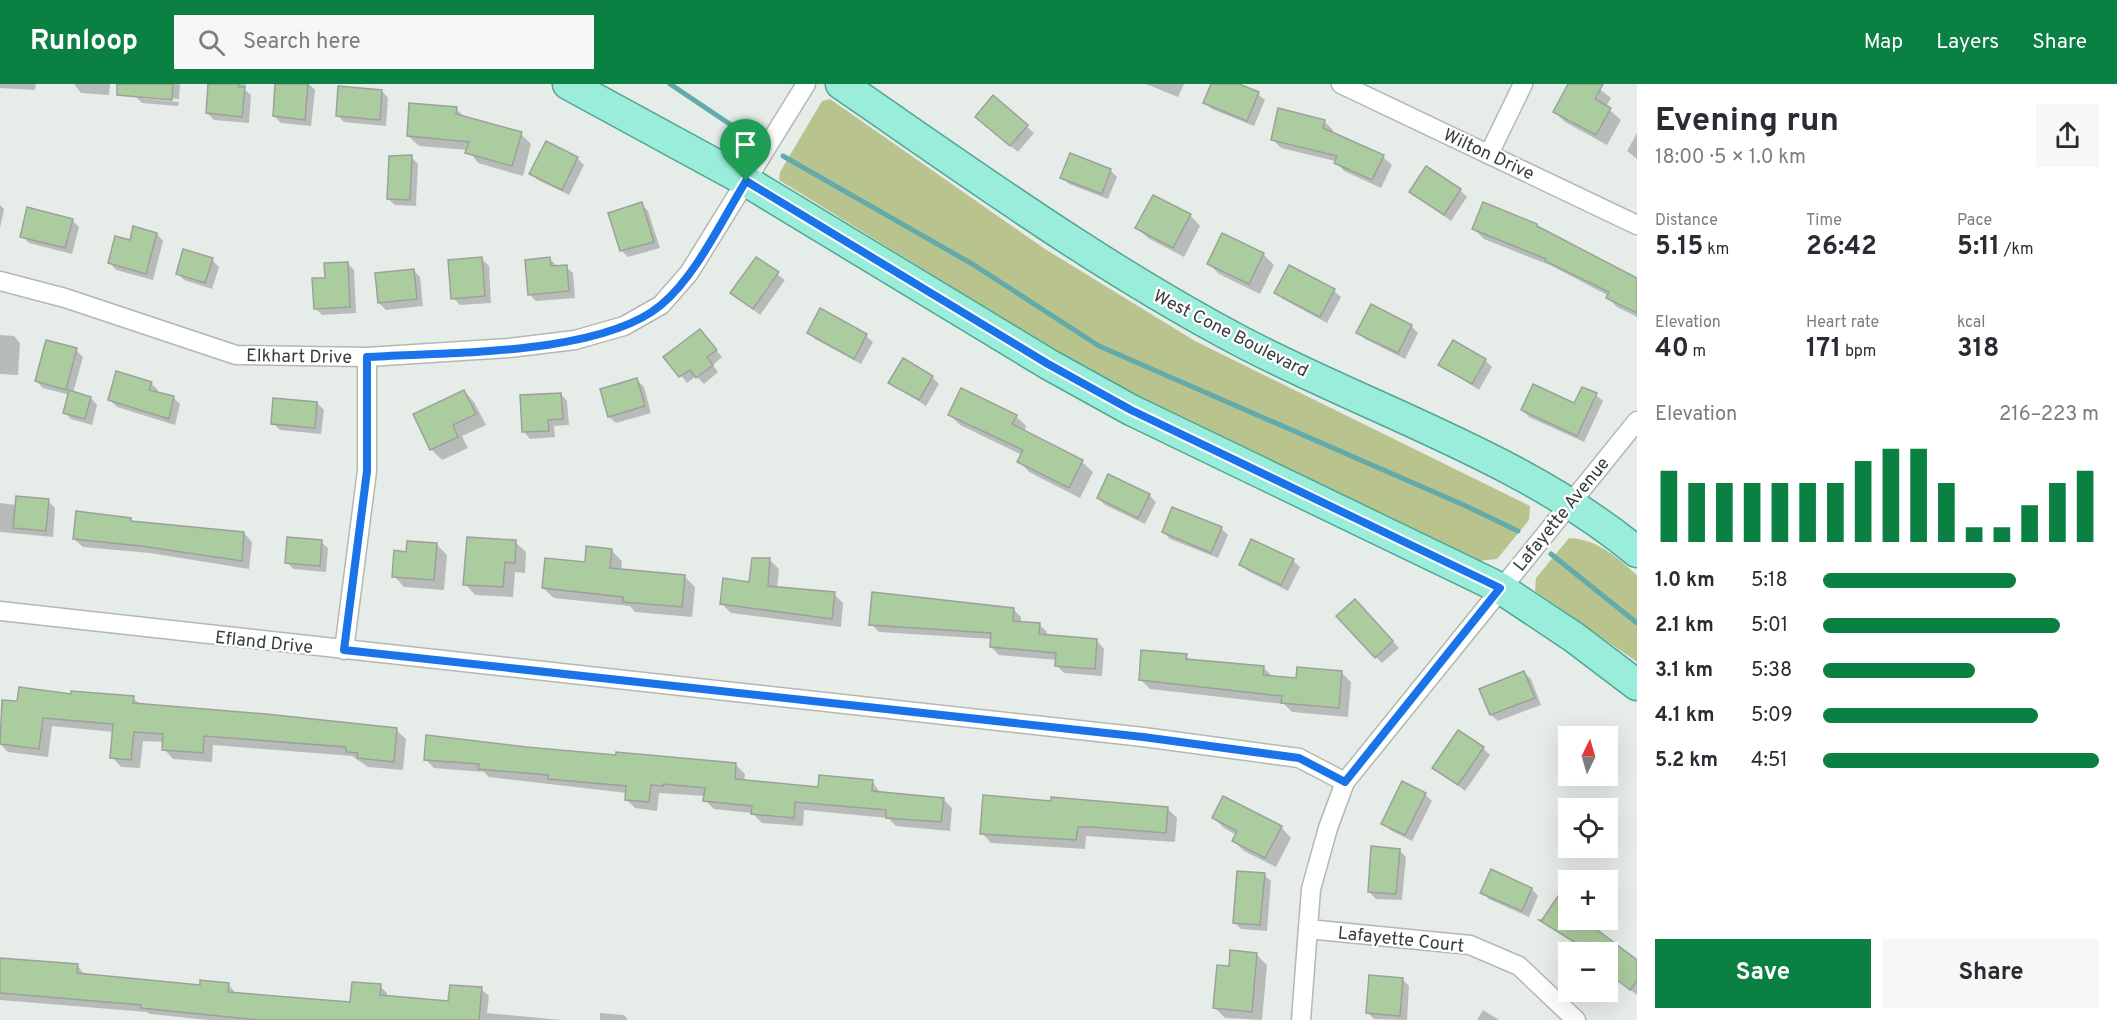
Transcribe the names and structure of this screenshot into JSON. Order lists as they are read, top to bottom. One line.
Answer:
{"streets":{"main road":["West Cone Boulevard"],"street":["Wilton Drive","Elkhart Drive","Lafayette Avenue","Efland Drive","Lafayette Court"]},"crossings":[["West Cone Boulevard","Lafayette Avenue"],["Lafayette Avenue","Efland Drive"],["Lafayette Avenue","Lafayette Court"]],"north":"top","page":{"header":"Runloop","search":"Search here","nav":["Map","Layers","Share"],"heading":["Evening run","18:00 · 5 × 1.0 km"],"stats":[["Distance","5.15 km"],["Time","26:42"],["Pace","5:11 /km"],["Elevation","40 m"],["Heart rate","171 bpm"],["kcal","318"]],"chart":["Elevation","216–223 m"],"list":[{"name":"1.0 km","note":"5:18"},{"name":"2.1 km","note":"5:01"},{"name":"3.1 km","note":"5:38"},{"name":"4.1 km","note":"5:09"},{"name":"5.2 km","note":"4:51"}],"map_buttons":["+","−"],"buttons":["Save","Share"]}}
